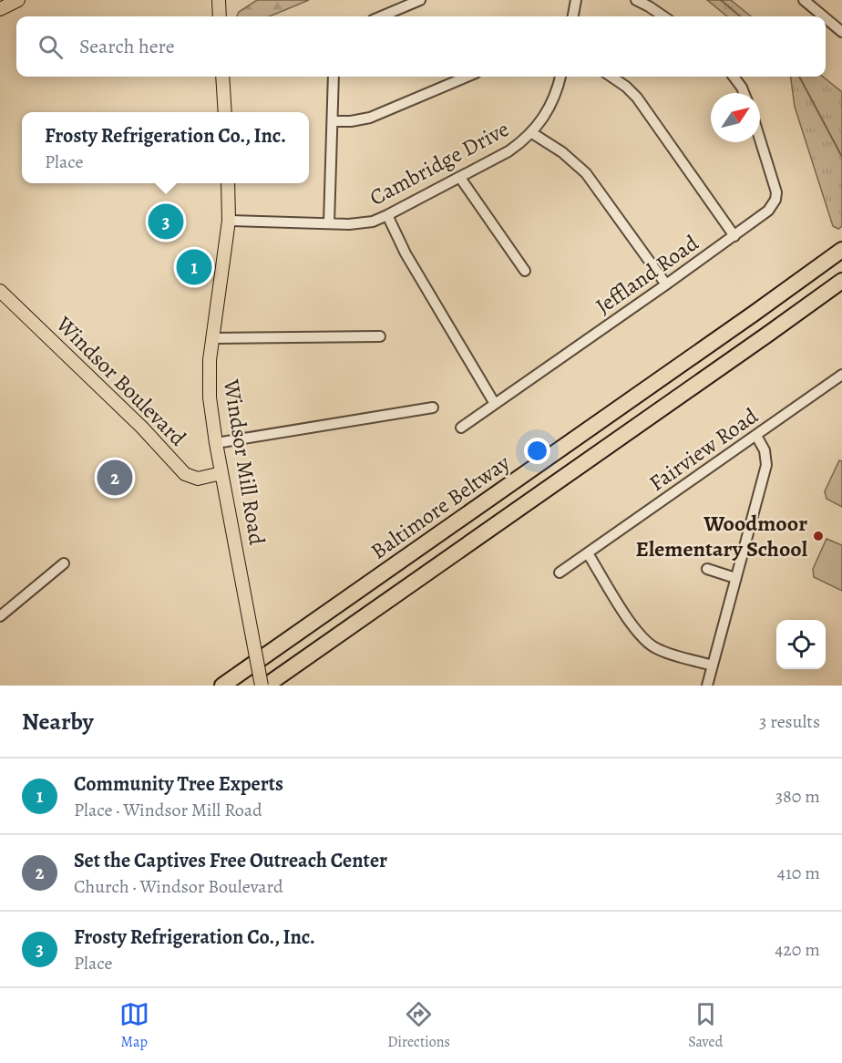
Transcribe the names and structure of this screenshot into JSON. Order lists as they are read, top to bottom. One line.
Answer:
{"streets":{"highway":["Baltimore Beltway"],"main road":["Windsor Boulevard","Windsor Mill Road"],"street":["Cambridge Drive","Jeffland Road","Fairview Road"]},"crossings":[["Cambridge Drive","Windsor Mill Road"],["Windsor Boulevard","Windsor Mill Road"]],"places":["Woodmoor Elementary School"],"north":"top right","page":{"search":"Search here","popup":["Frosty Refrigeration Co., Inc.","Place"],"pins":["3","1","2"],"heading":["Nearby","3 results"],"list":[{"mark":"1","name":"Community Tree Experts","note":"Place · Windsor Mill Road","value":"380 m"},{"mark":"2","name":"Set the Captives Free Outreach Center","note":"Church · Windsor Boulevard","value":"410 m"},{"mark":"3","name":"Frosty Refrigeration Co., Inc.","note":"Place","value":"420 m"}],"nav":["Map","Directions","Saved"]}}
